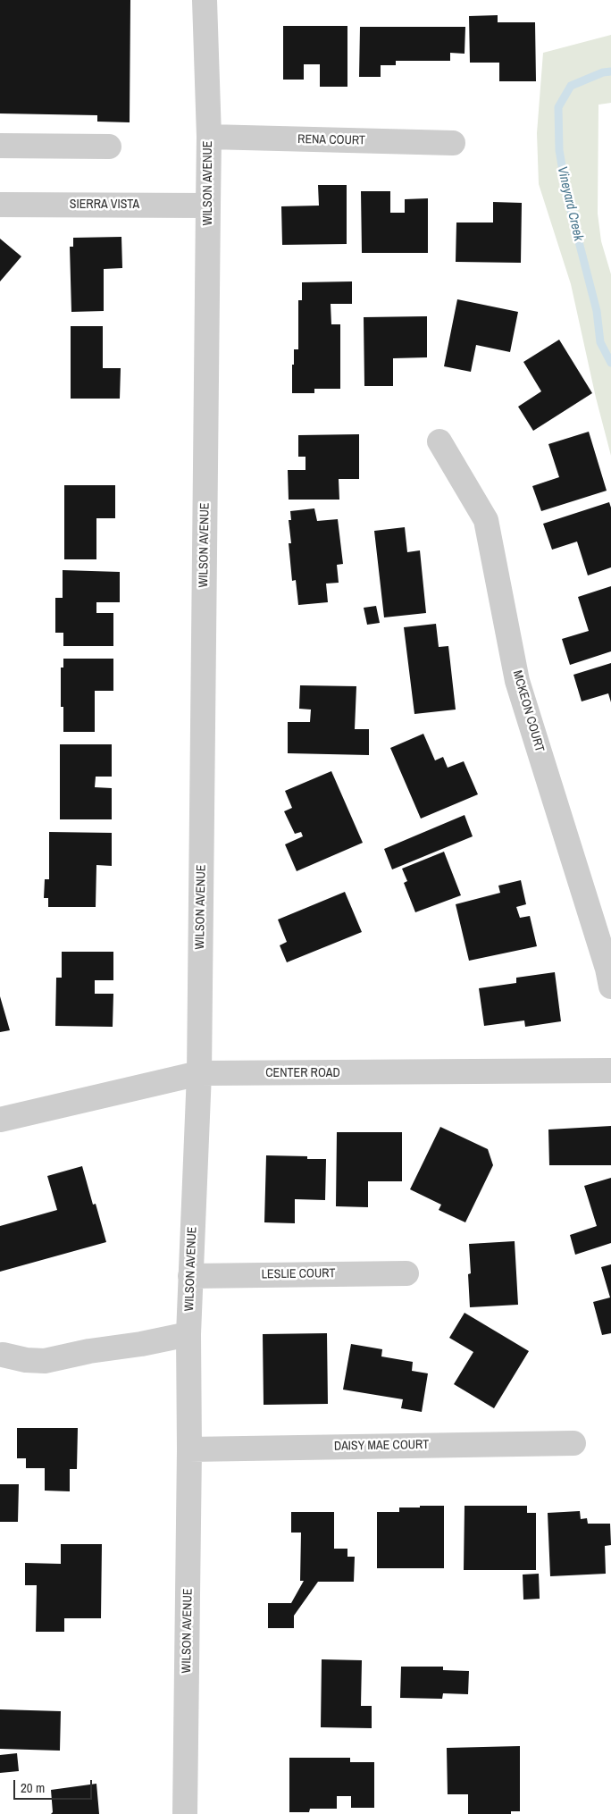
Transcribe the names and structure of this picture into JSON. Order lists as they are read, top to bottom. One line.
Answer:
{"streets":{"street":["RENA COURT","WILSON AVENUE","SIERRA VISTA","MCKEON COURT","CENTER ROAD","LESLIE COURT","DAISY MAE COURT"]},"crossings":[["RENA COURT","WILSON AVENUE"],["WILSON AVENUE","SIERRA VISTA"],["WILSON AVENUE","CENTER ROAD"],["WILSON AVENUE","LESLIE COURT"],["WILSON AVENUE","DAISY MAE COURT"]],"water":["Vineyard Creek"],"scale_bar":"20 m"}
